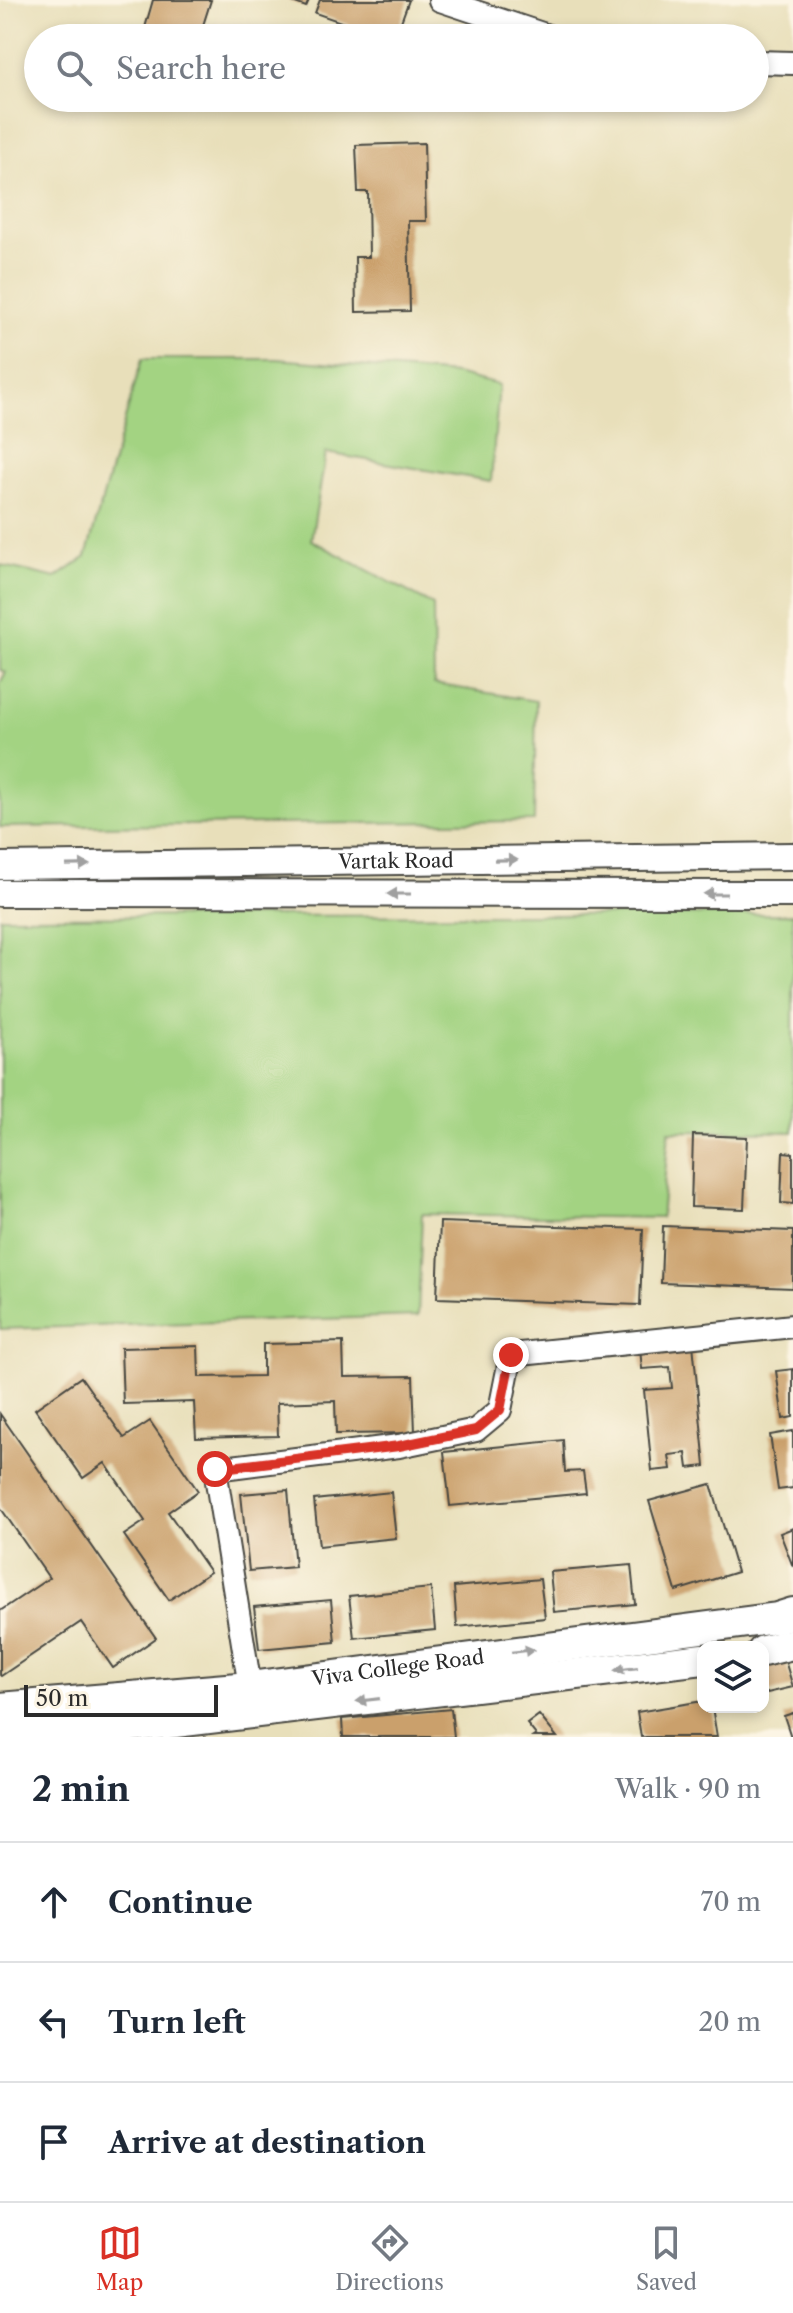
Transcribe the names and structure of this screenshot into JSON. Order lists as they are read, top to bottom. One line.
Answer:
{"streets":{"main road":["Viva College Road"],"street":["Vartak Road"]},"scale_bar":"50 m","page":{"search":"Search here","scale":"50 m","heading":["2 min","Walk · 90 m"],"list":[["Continue","70 m"],["Turn left","20 m"],"Arrive at destination"],"nav":["Map","Directions","Saved"]}}
